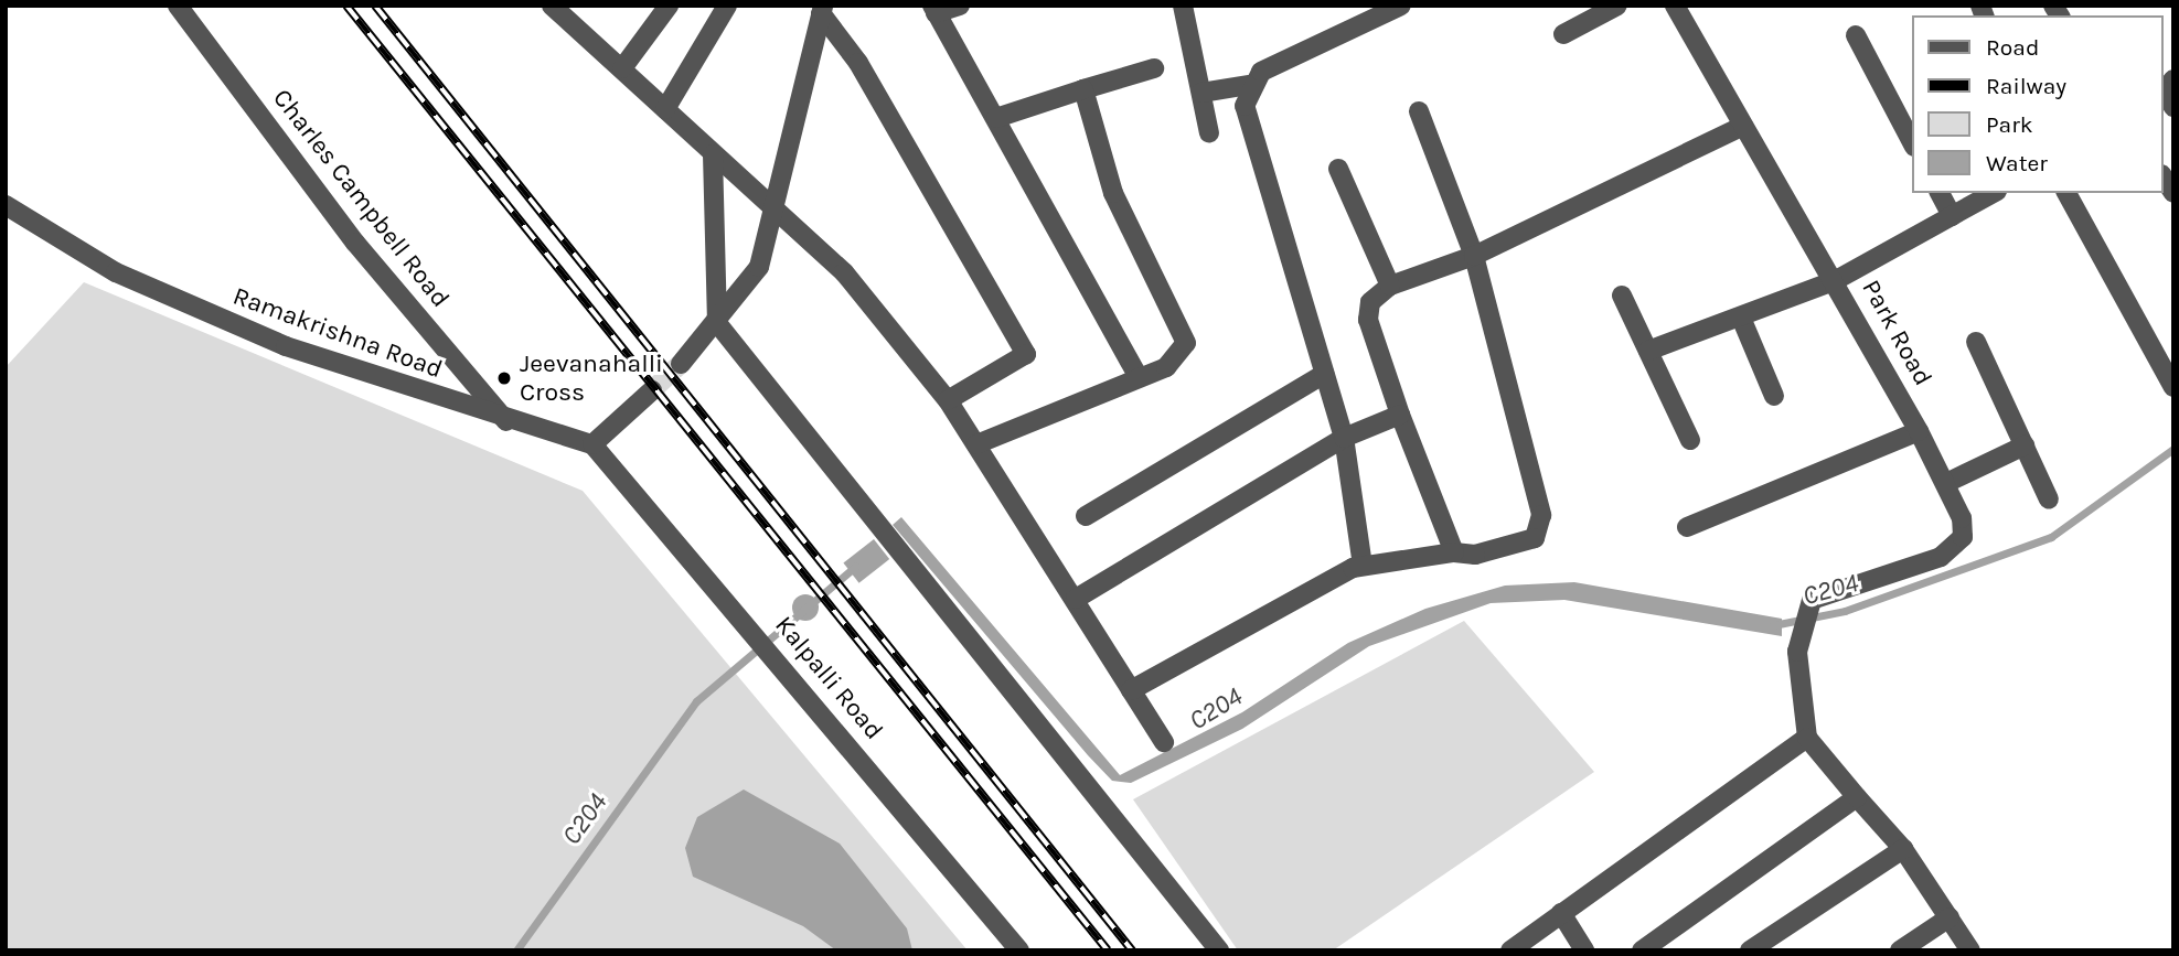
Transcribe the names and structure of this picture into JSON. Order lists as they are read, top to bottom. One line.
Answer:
{"streets":{"street":["Charles Campbell Road","Ramakrishna Road","Park Road","Kalpalli Road"]},"crossings":[["Charles Campbell Road","Ramakrishna Road"],["Ramakrishna Road","Kalpalli Road"]],"water":["C204"],"places":["Jeevanahalli Cross"],"legend":["Road","Railway","Park","Water"]}
